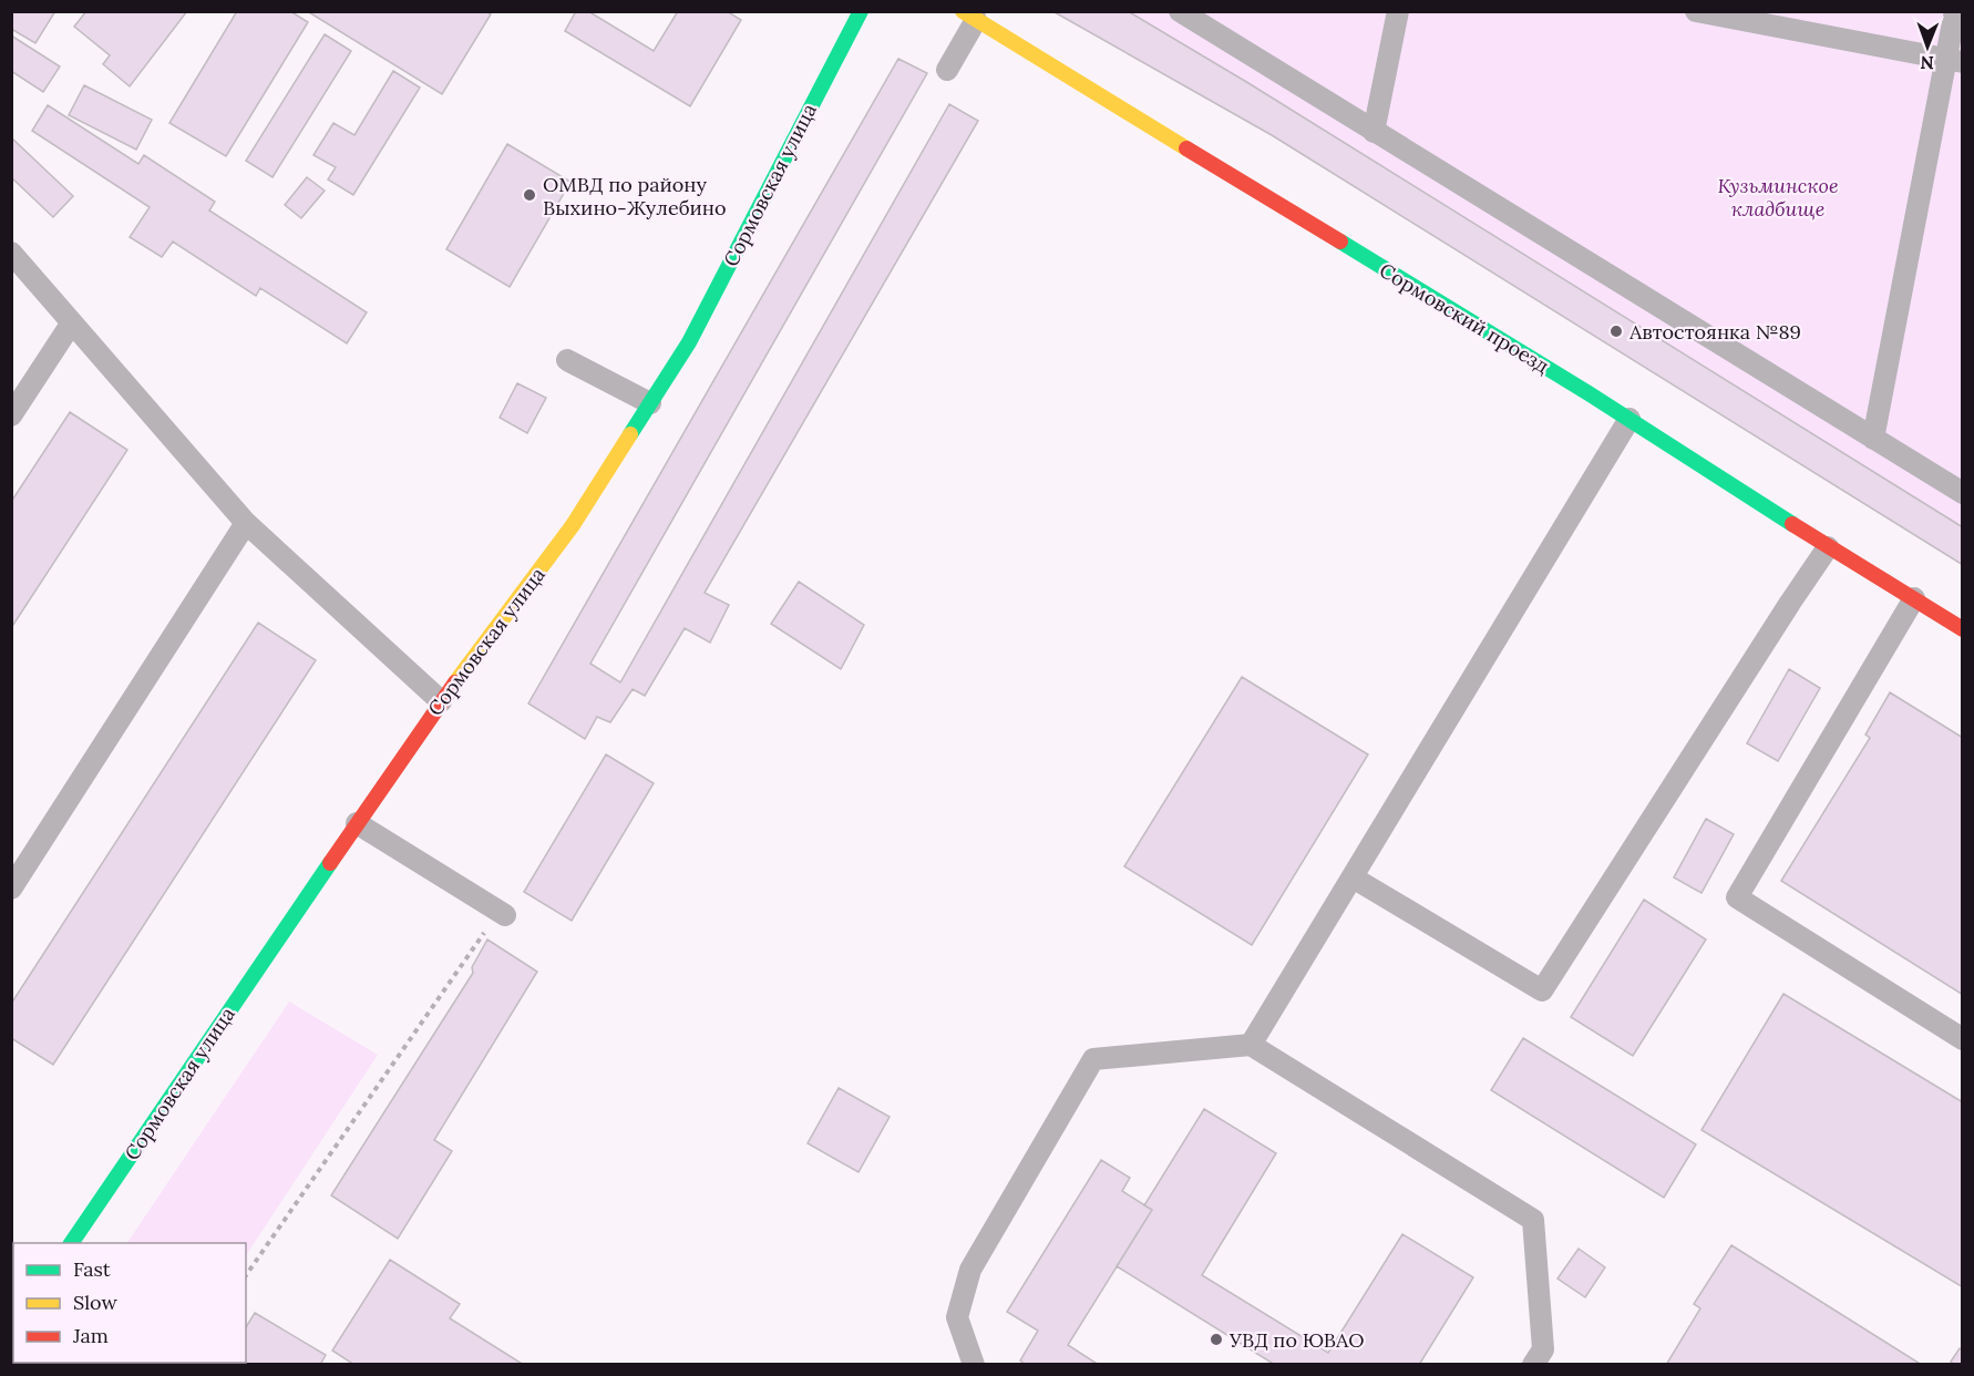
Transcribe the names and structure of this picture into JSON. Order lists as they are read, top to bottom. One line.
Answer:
{"streets":{"street":["Сормовская улица","Сормовский проезд"]},"parks":["Кузьминское кладбище"],"places":["ОМВД по району Выхино-Жулебино","Автостоянка №89","УВД по ЮВАО"],"legend":["Fast","Slow","Jam"],"north":"bottom"}
